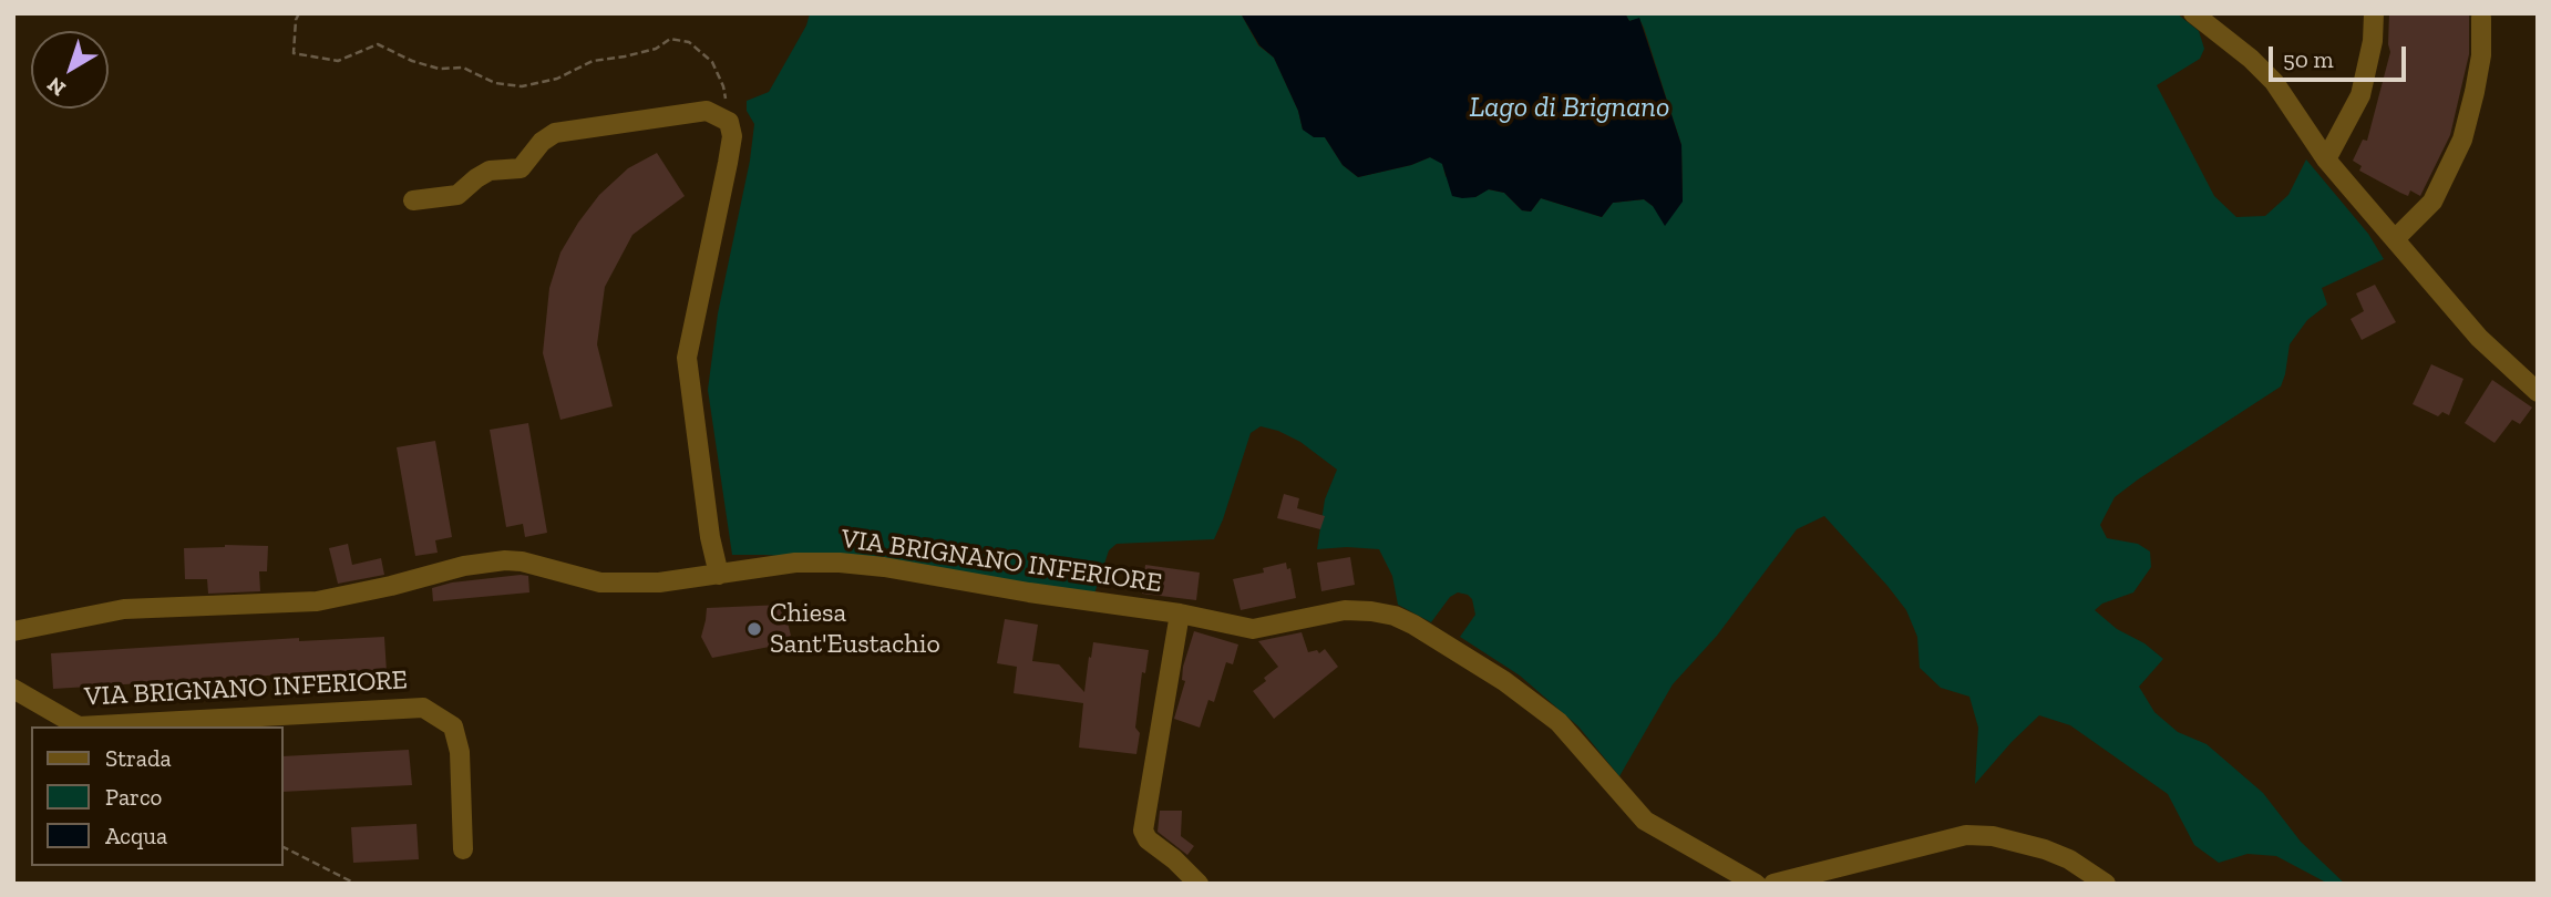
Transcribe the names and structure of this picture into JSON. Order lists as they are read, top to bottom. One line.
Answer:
{"streets":{"street":["VIA BRIGNANO INFERIORE"]},"water":["Lago di Brignano"],"places":["Chiesa Sant'Eustachio"],"legend":["Strada","Parco","Acqua"],"scale_bar":"50 m","north":"bottom left"}
